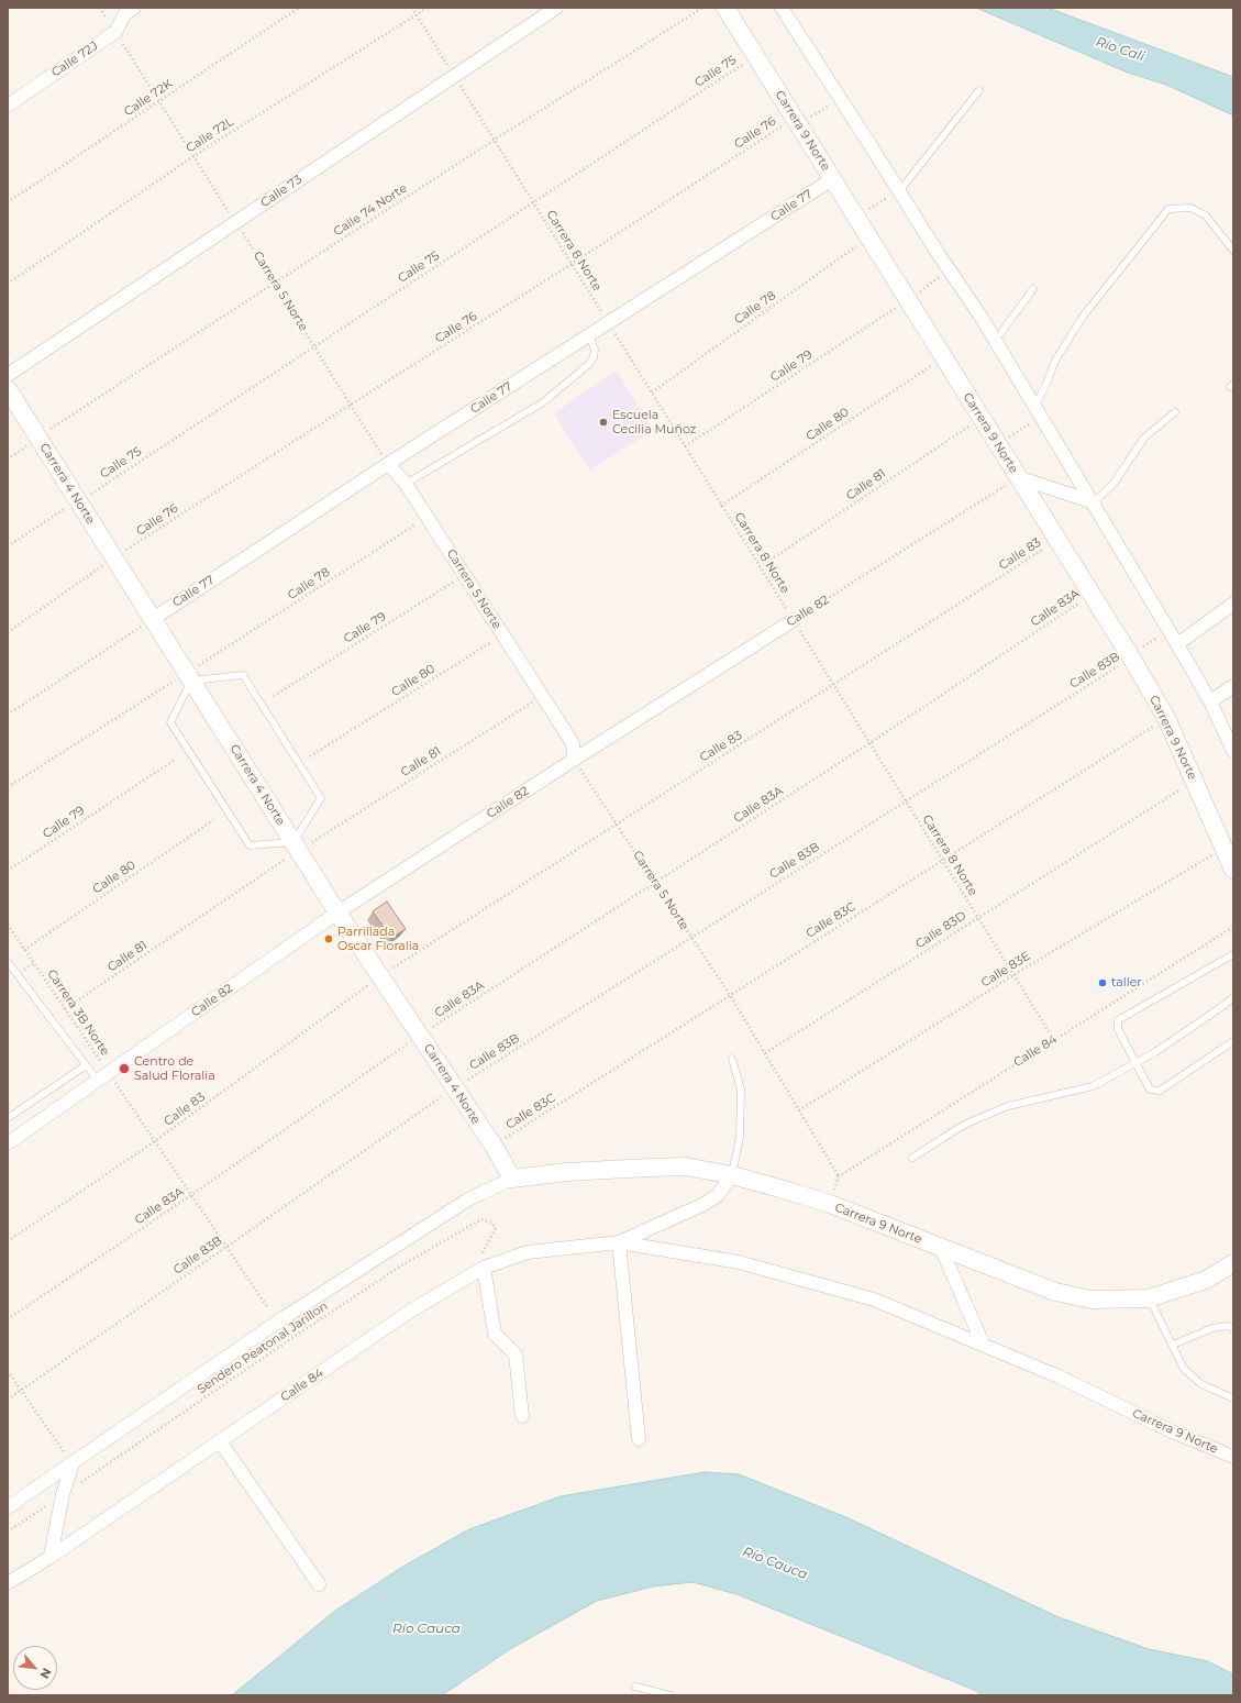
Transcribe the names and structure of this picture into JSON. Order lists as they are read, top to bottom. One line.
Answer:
{"streets":{"street":["Calle 72J","Carrera 9 Norte","Calle 73","Calle 77","Carrera 5 Norte","Carrera 4 Norte","Calle 82","Calle 84"],"path":["Calle 75","Calle 72K","Calle 76","Calle 72L","Calle 74 Norte","Carrera 8 Norte","Calle 78","Calle 79","Calle 80","Calle 81","Calle 83","Calle 83A","Calle 83B","Calle 83C","Calle 83D","Calle 83E","Carrera 3B Norte","Sendero Peatonal Jarillon"]},"crossings":[["Calle 72J","Carrera 5 Norte"],["Calle 75","Carrera 9 Norte"],["Calle 75","Carrera 8 Norte"],["Calle 75","Carrera 5 Norte"],["Calle 72K","Carrera 5 Norte"],["Carrera 9 Norte","Calle 76"],["Carrera 9 Norte","Calle 77"],["Carrera 9 Norte","Calle 78"],["Carrera 9 Norte","Calle 79"],["Carrera 9 Norte","Calle 80"],["Carrera 9 Norte","Carrera 4 Norte"],["Carrera 9 Norte","Calle 81"],["Carrera 9 Norte","Calle 83"],["Carrera 9 Norte","Calle 83A"],["Carrera 9 Norte","Calle 82"],["Carrera 9 Norte","Calle 83B"],["Carrera 9 Norte","Calle 83C"],["Carrera 9 Norte","Calle 83D"],["Carrera 9 Norte","Calle 83E"],["Carrera 9 Norte","Calle 84"],["Calle 76","Carrera 8 Norte"],["Calle 76","Carrera 5 Norte"],["Calle 72L","Carrera 8 Norte"],["Calle 72L","Carrera 5 Norte"],["Calle 73","Carrera 8 Norte"],["Calle 73","Carrera 5 Norte"],["Calle 77","Carrera 8 Norte"],["Calle 77","Carrera 5 Norte"],["Calle 77","Carrera 4 Norte"],["Calle 74 Norte","Carrera 8 Norte"],["Calle 74 Norte","Carrera 5 Norte"],["Carrera 8 Norte","Calle 78"],["Carrera 8 Norte","Calle 79"],["Carrera 8 Norte","Calle 80"],["Carrera 8 Norte","Calle 81"],["Carrera 8 Norte","Calle 83"],["Carrera 8 Norte","Calle 83A"],["Carrera 8 Norte","Calle 82"],["Carrera 8 Norte","Calle 83B"],["Carrera 8 Norte","Calle 83C"],["Carrera 8 Norte","Calle 83D"],["Carrera 8 Norte","Calle 83E"],["Carrera 8 Norte","Calle 84"],["Carrera 5 Norte","Calle 78"],["Carrera 5 Norte","Calle 79"],["Carrera 5 Norte","Calle 80"],["Carrera 5 Norte","Calle 81"],["Carrera 5 Norte","Calle 83"],["Carrera 5 Norte","Calle 83A"],["Carrera 5 Norte","Calle 82"],["Carrera 5 Norte","Calle 83B"],["Carrera 5 Norte","Calle 83C"],["Carrera 5 Norte","Calle 83D"],["Carrera 5 Norte","Calle 83E"],["Carrera 5 Norte","Calle 84"],["Calle 78","Carrera 4 Norte"],["Calle 80","Carrera 3B Norte"],["Carrera 4 Norte","Calle 81"],["Carrera 4 Norte","Calle 82"],["Calle 81","Carrera 3B Norte"],["Calle 83","Carrera 3B Norte"],["Calle 83A","Carrera 3B Norte"],["Calle 82","Carrera 3B Norte"],["Calle 83B","Carrera 3B Norte"],["Calle 84","Sendero Peatonal Jarillon"]],"water":["Río Cali","Río Cauca"],"places":["Escuela Cecilia Muñoz","Parrillada Oscar Floralia","taller","Centro de Salud Floralia"],"north":"bottom right"}
